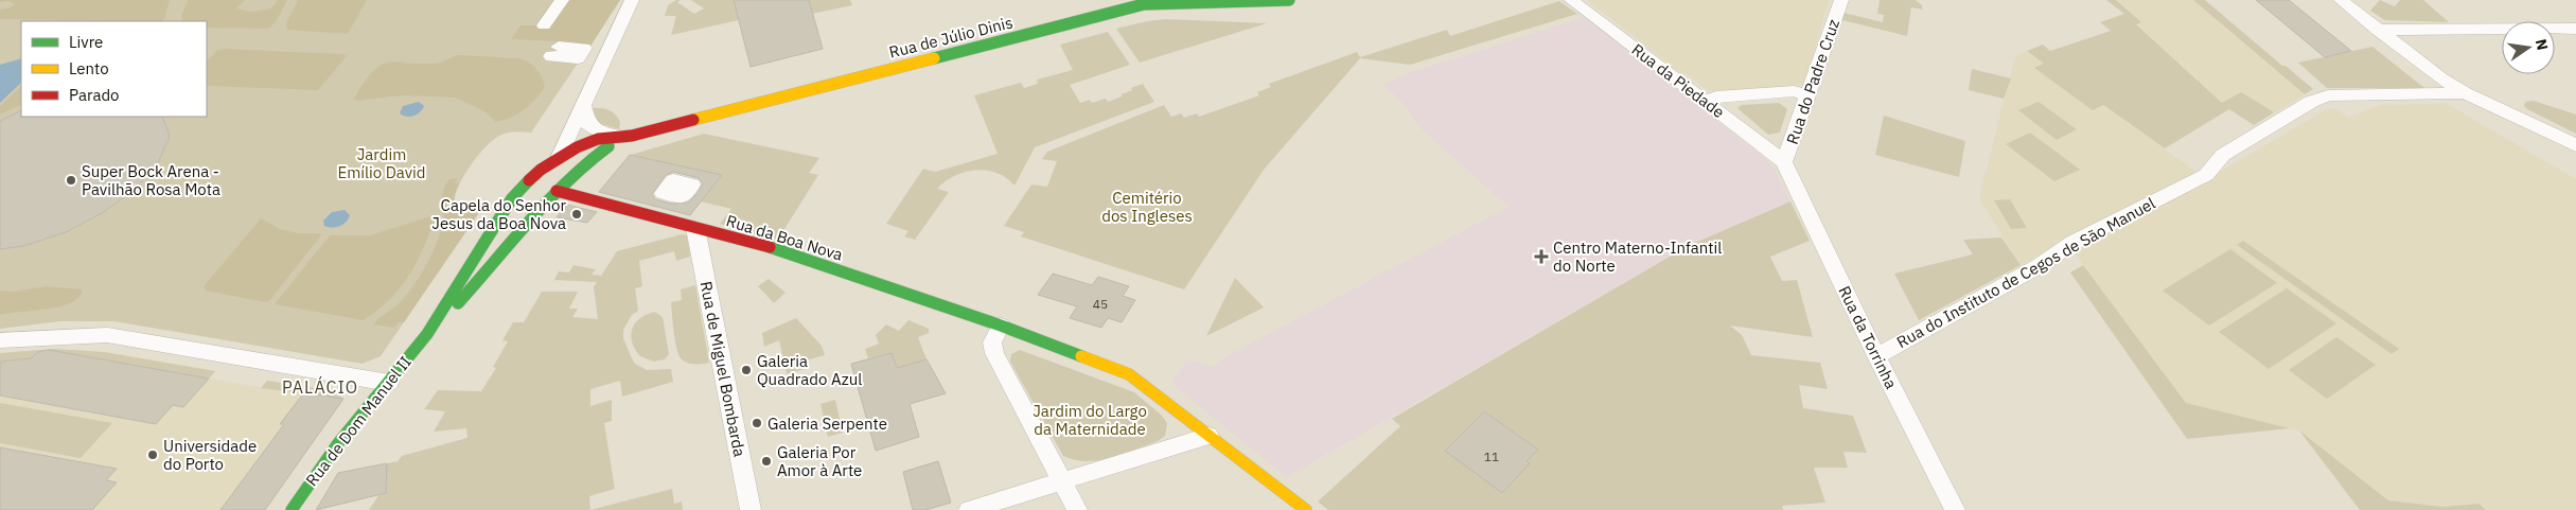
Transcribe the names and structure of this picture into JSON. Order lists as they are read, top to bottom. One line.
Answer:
{"streets":{"main road":["Rua de Júlio Dinis","Rua da Boa Nova","Rua de Dom Manuel II"],"street":["Rua da Piedade","Rua do Padre Cruz","Rua do Instituto de Cegos de São Manuel","Rua da Torrinha","Rua de Miguel Bombarda"]},"crossings":[["Rua de Júlio Dinis","Rua de Dom Manuel II"],["Rua da Piedade","Rua do Padre Cruz"],["Rua da Piedade","Rua da Torrinha"],["Rua do Padre Cruz","Rua da Torrinha"],["Rua da Boa Nova","Rua de Miguel Bombarda"],["Rua da Boa Nova","Rua de Dom Manuel II"],["Rua do Instituto de Cegos de São Manuel","Rua da Torrinha"]],"districts":["PALÁCIO"],"parks":["Jardim Emílio David","Cemitério dos Ingleses","Jardim do Largo da Maternidade"],"places":{"other":["Super Bock Arena - Pavilhão Rosa Mota","Capela do Senhor Jesus da Boa Nova","Galeria Quadrado Azul","Galeria Serpente","Universidade do Porto","Galeria Por Amor à Arte"],"health":["Centro Materno-Infantil do Norte"]},"house_numbers":["45","11"],"legend":["Livre","Lento","Parado"],"north":"right"}
